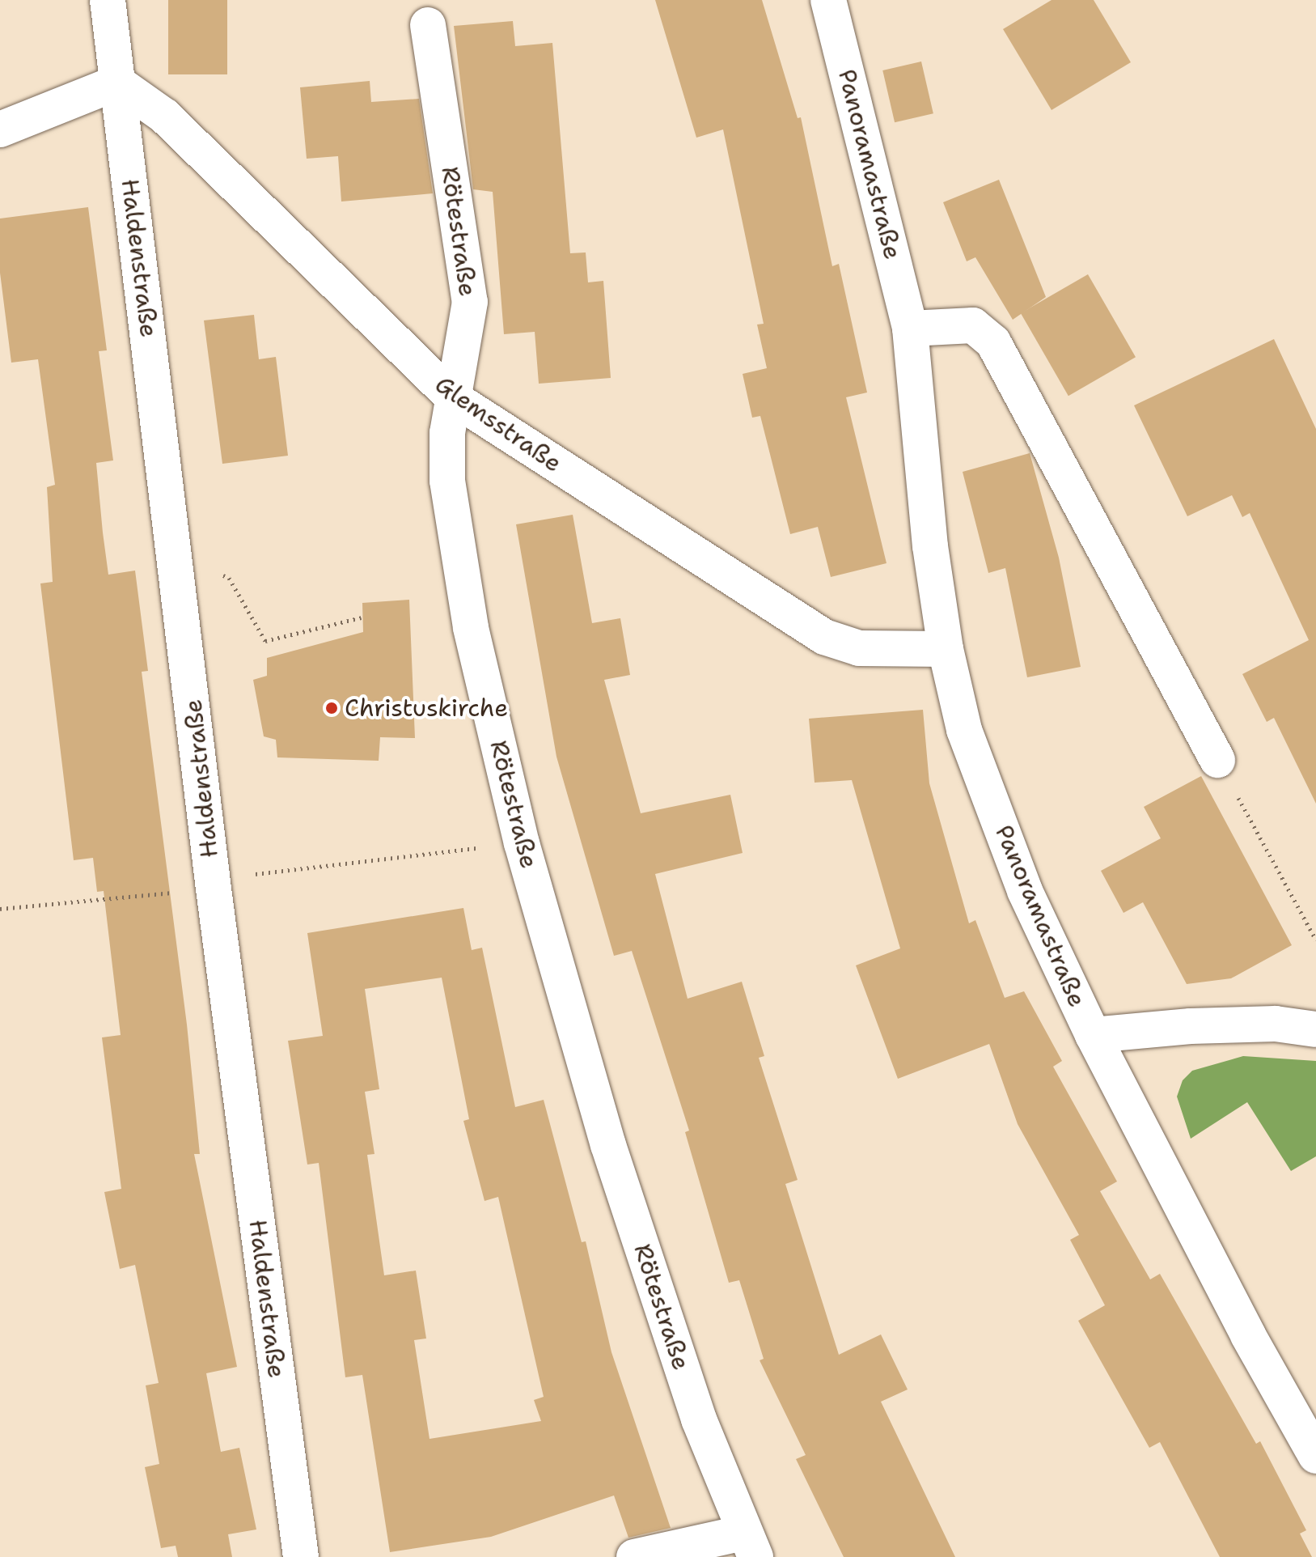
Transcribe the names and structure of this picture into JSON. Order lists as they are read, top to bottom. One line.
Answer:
{"streets":{"street":["Panoramastraße","Rötestraße","Haldenstraße","Glemsstraße"]},"crossings":[["Panoramastraße","Glemsstraße"],["Rötestraße","Glemsstraße"],["Haldenstraße","Glemsstraße"]],"places":["Christuskirche"]}
